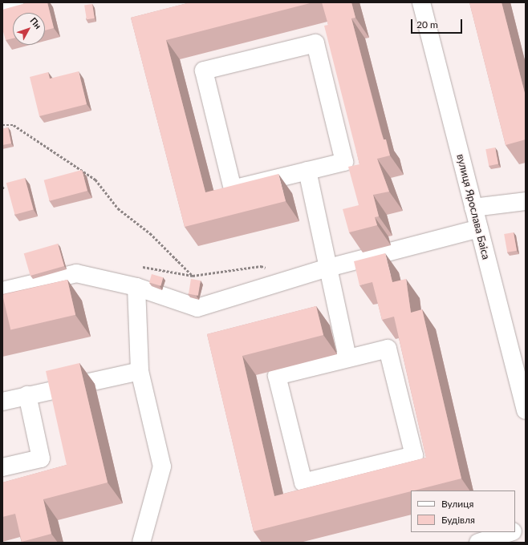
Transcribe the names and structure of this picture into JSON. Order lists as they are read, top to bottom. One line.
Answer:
{"streets":{"street":["вулиця Ярослава Баіса"]},"legend":["Вулиця","Будівля"],"scale_bar":"20 m","north":"top right"}
